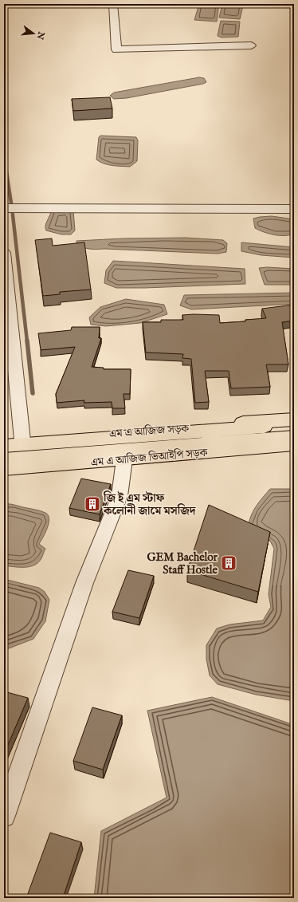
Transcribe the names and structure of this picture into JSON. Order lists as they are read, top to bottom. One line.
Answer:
{"streets":{"main road":["এম এ আজিজ সড়ক","এম এ আজিজ ভিআইপি সড়ক"]},"places":{"building":["জি ই এম স্টাফ কলোনী জামে মসজিদ","GEM Bachelor Staff Hostle"]},"north":"right"}
